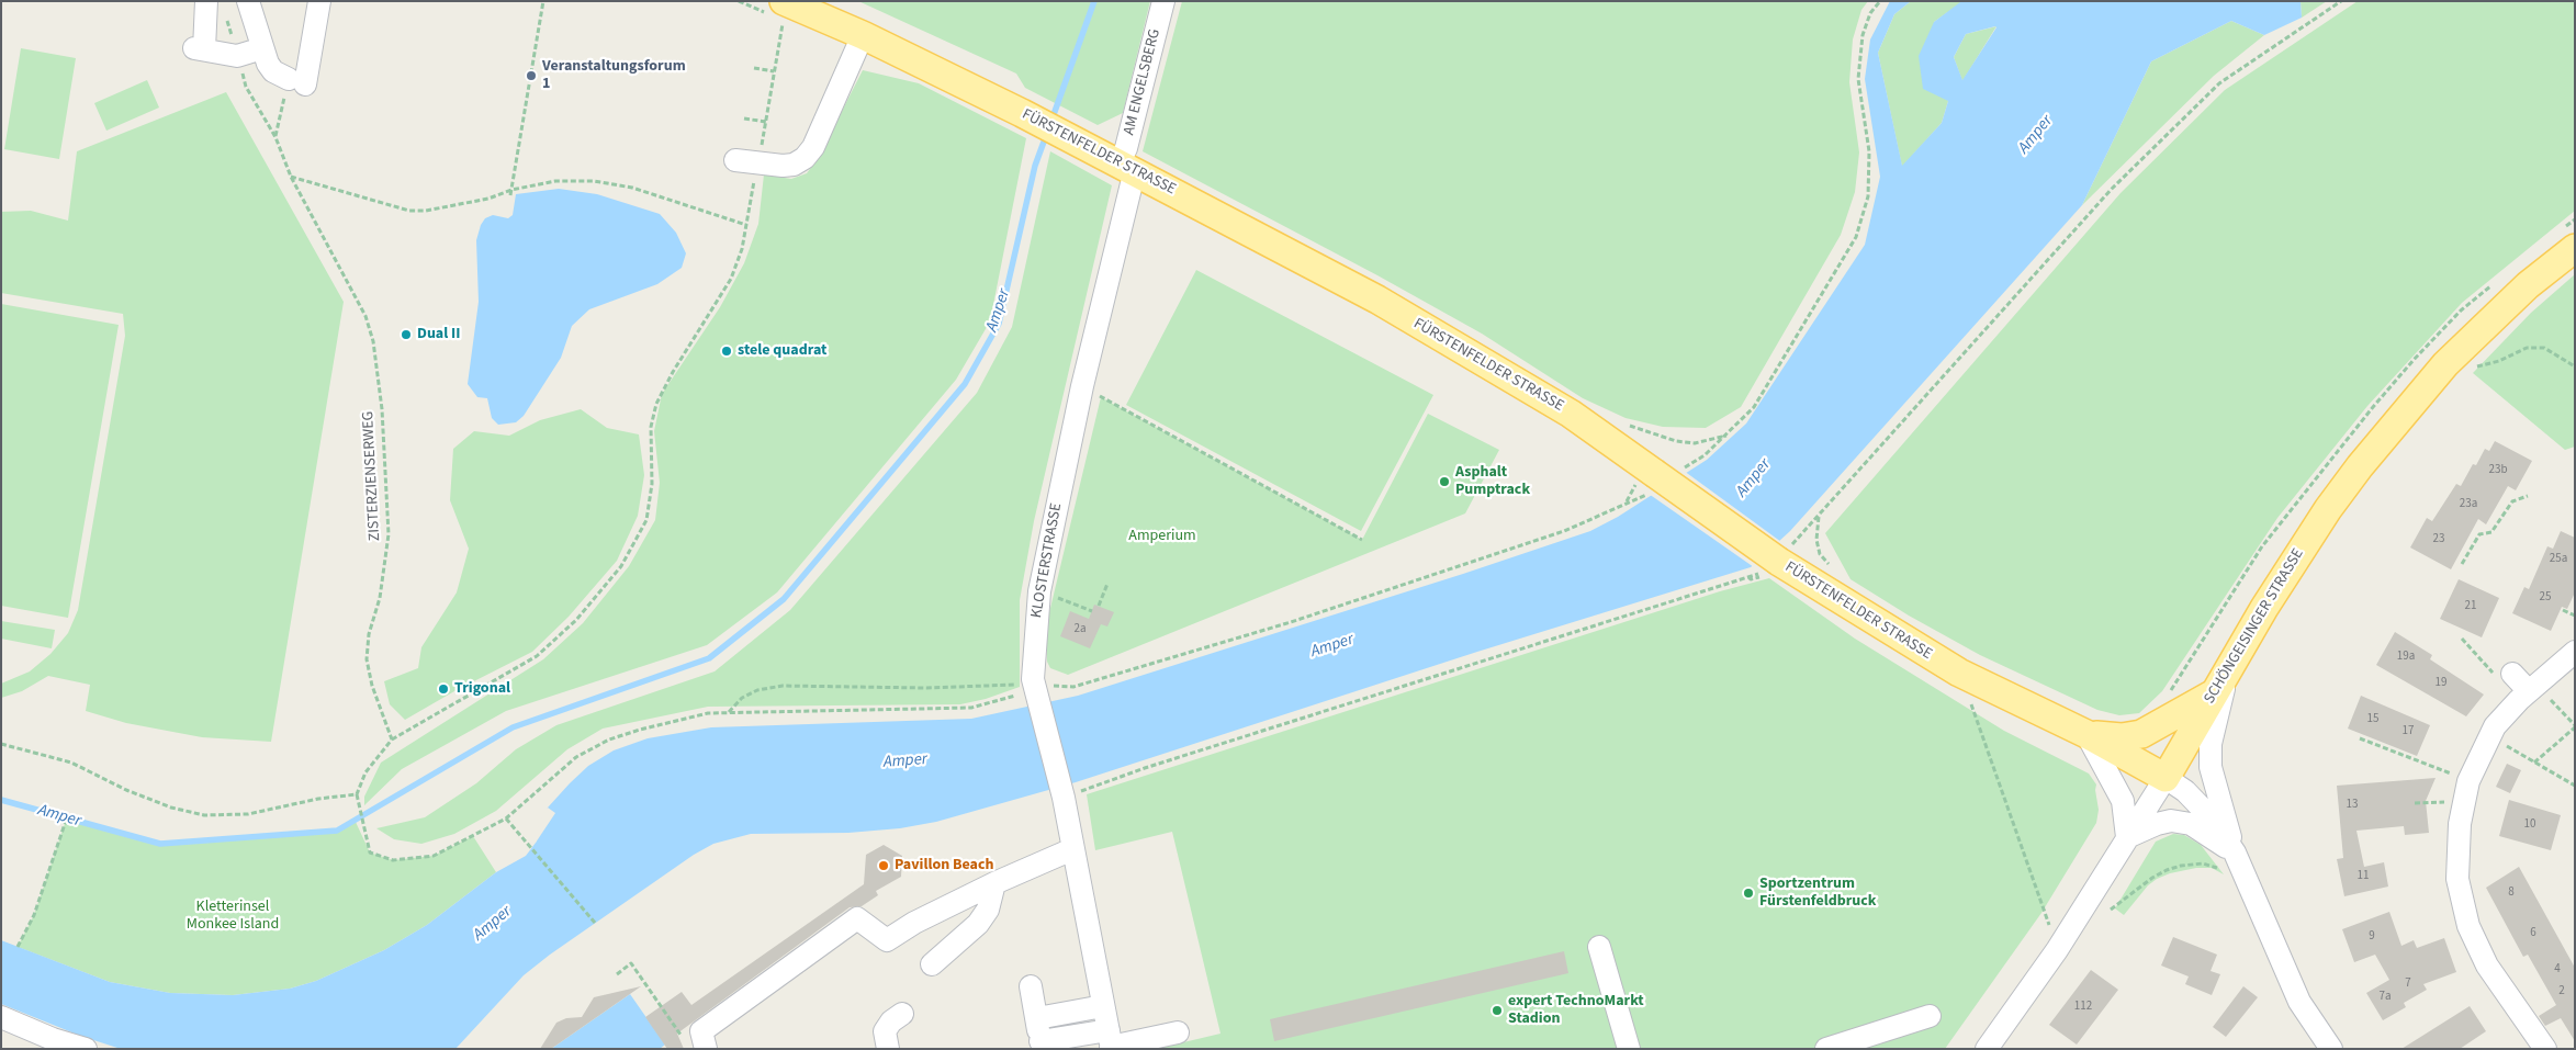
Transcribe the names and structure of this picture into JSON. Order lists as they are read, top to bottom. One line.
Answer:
{"streets":{"main road":["FÜRSTENFELDER STRASSE","SCHÖNGEISINGER STRASSE"],"street":["AM ENGELSBERG","KLOSTERSTRASSE"],"path":["ZISTERZIENSERWEG"]},"crossings":[["AM ENGELSBERG","FÜRSTENFELDER STRASSE"],["AM ENGELSBERG","KLOSTERSTRASSE"],["FÜRSTENFELDER STRASSE","KLOSTERSTRASSE"],["FÜRSTENFELDER STRASSE","SCHÖNGEISINGER STRASSE"]],"water":["Amper"],"parks":["Amperium","Kletterinsel Monkee Island"],"places":["Veranstaltungsforum 1","Dual II","stele quadrat","Asphalt Pumptrack","Trigonal","Pavillon Beach","Sportzentrum Fürstenfeldbruck","expert TechnoMarkt Stadion"],"house_numbers":["23b","23a","23","25a","25","21","2a","19a","19","15","17","13","10","11","8","6","9","4","7","2","7a","112"]}
